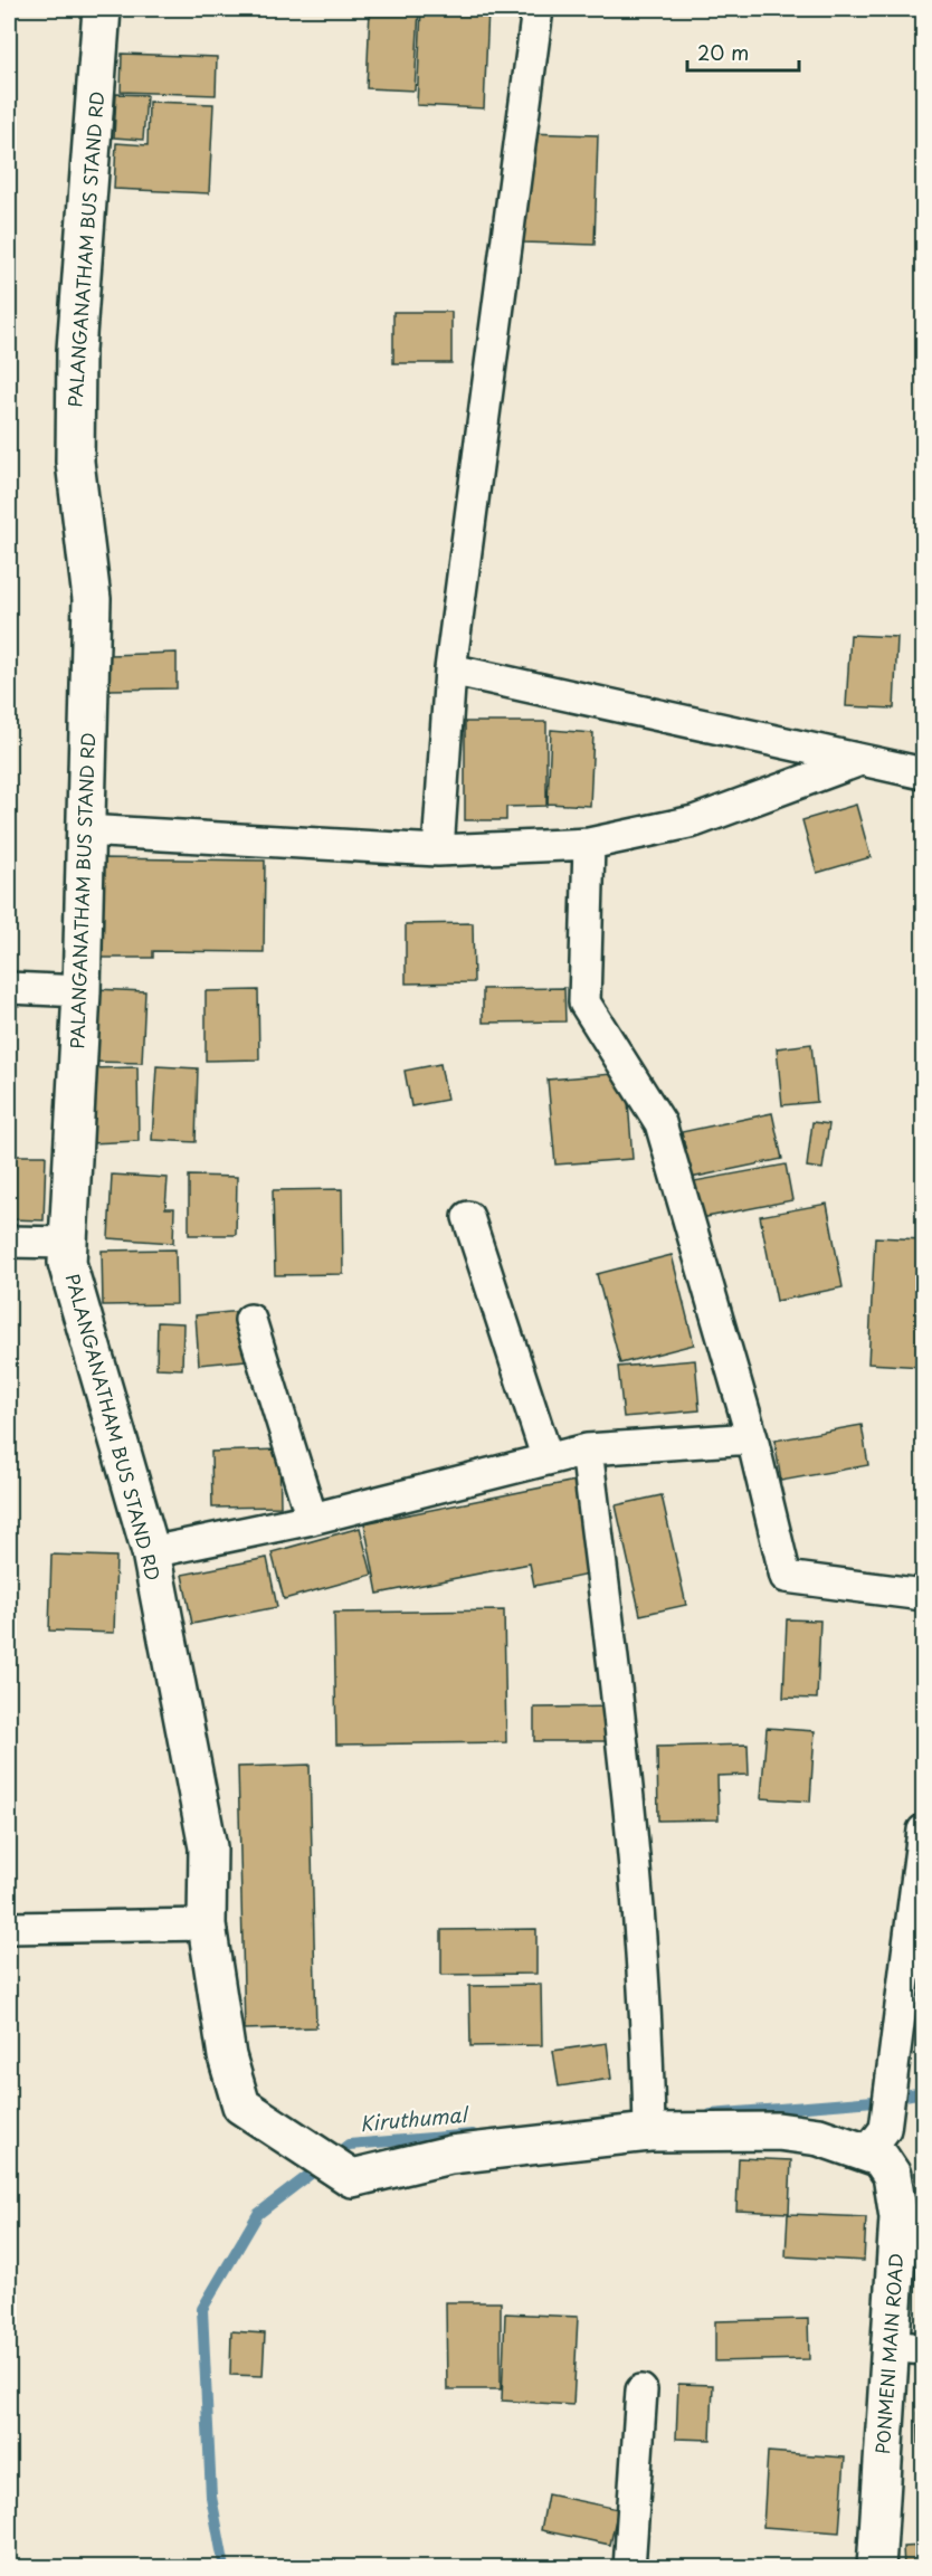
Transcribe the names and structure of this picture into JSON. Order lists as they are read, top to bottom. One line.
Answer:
{"streets":{"street":["PALANGANATHAM BUS STAND RD","PONMENI MAIN ROAD"]},"crossings":[["PALANGANATHAM BUS STAND RD","PONMENI MAIN ROAD"]],"water":["Kiruthumal"],"scale_bar":"20 m"}
